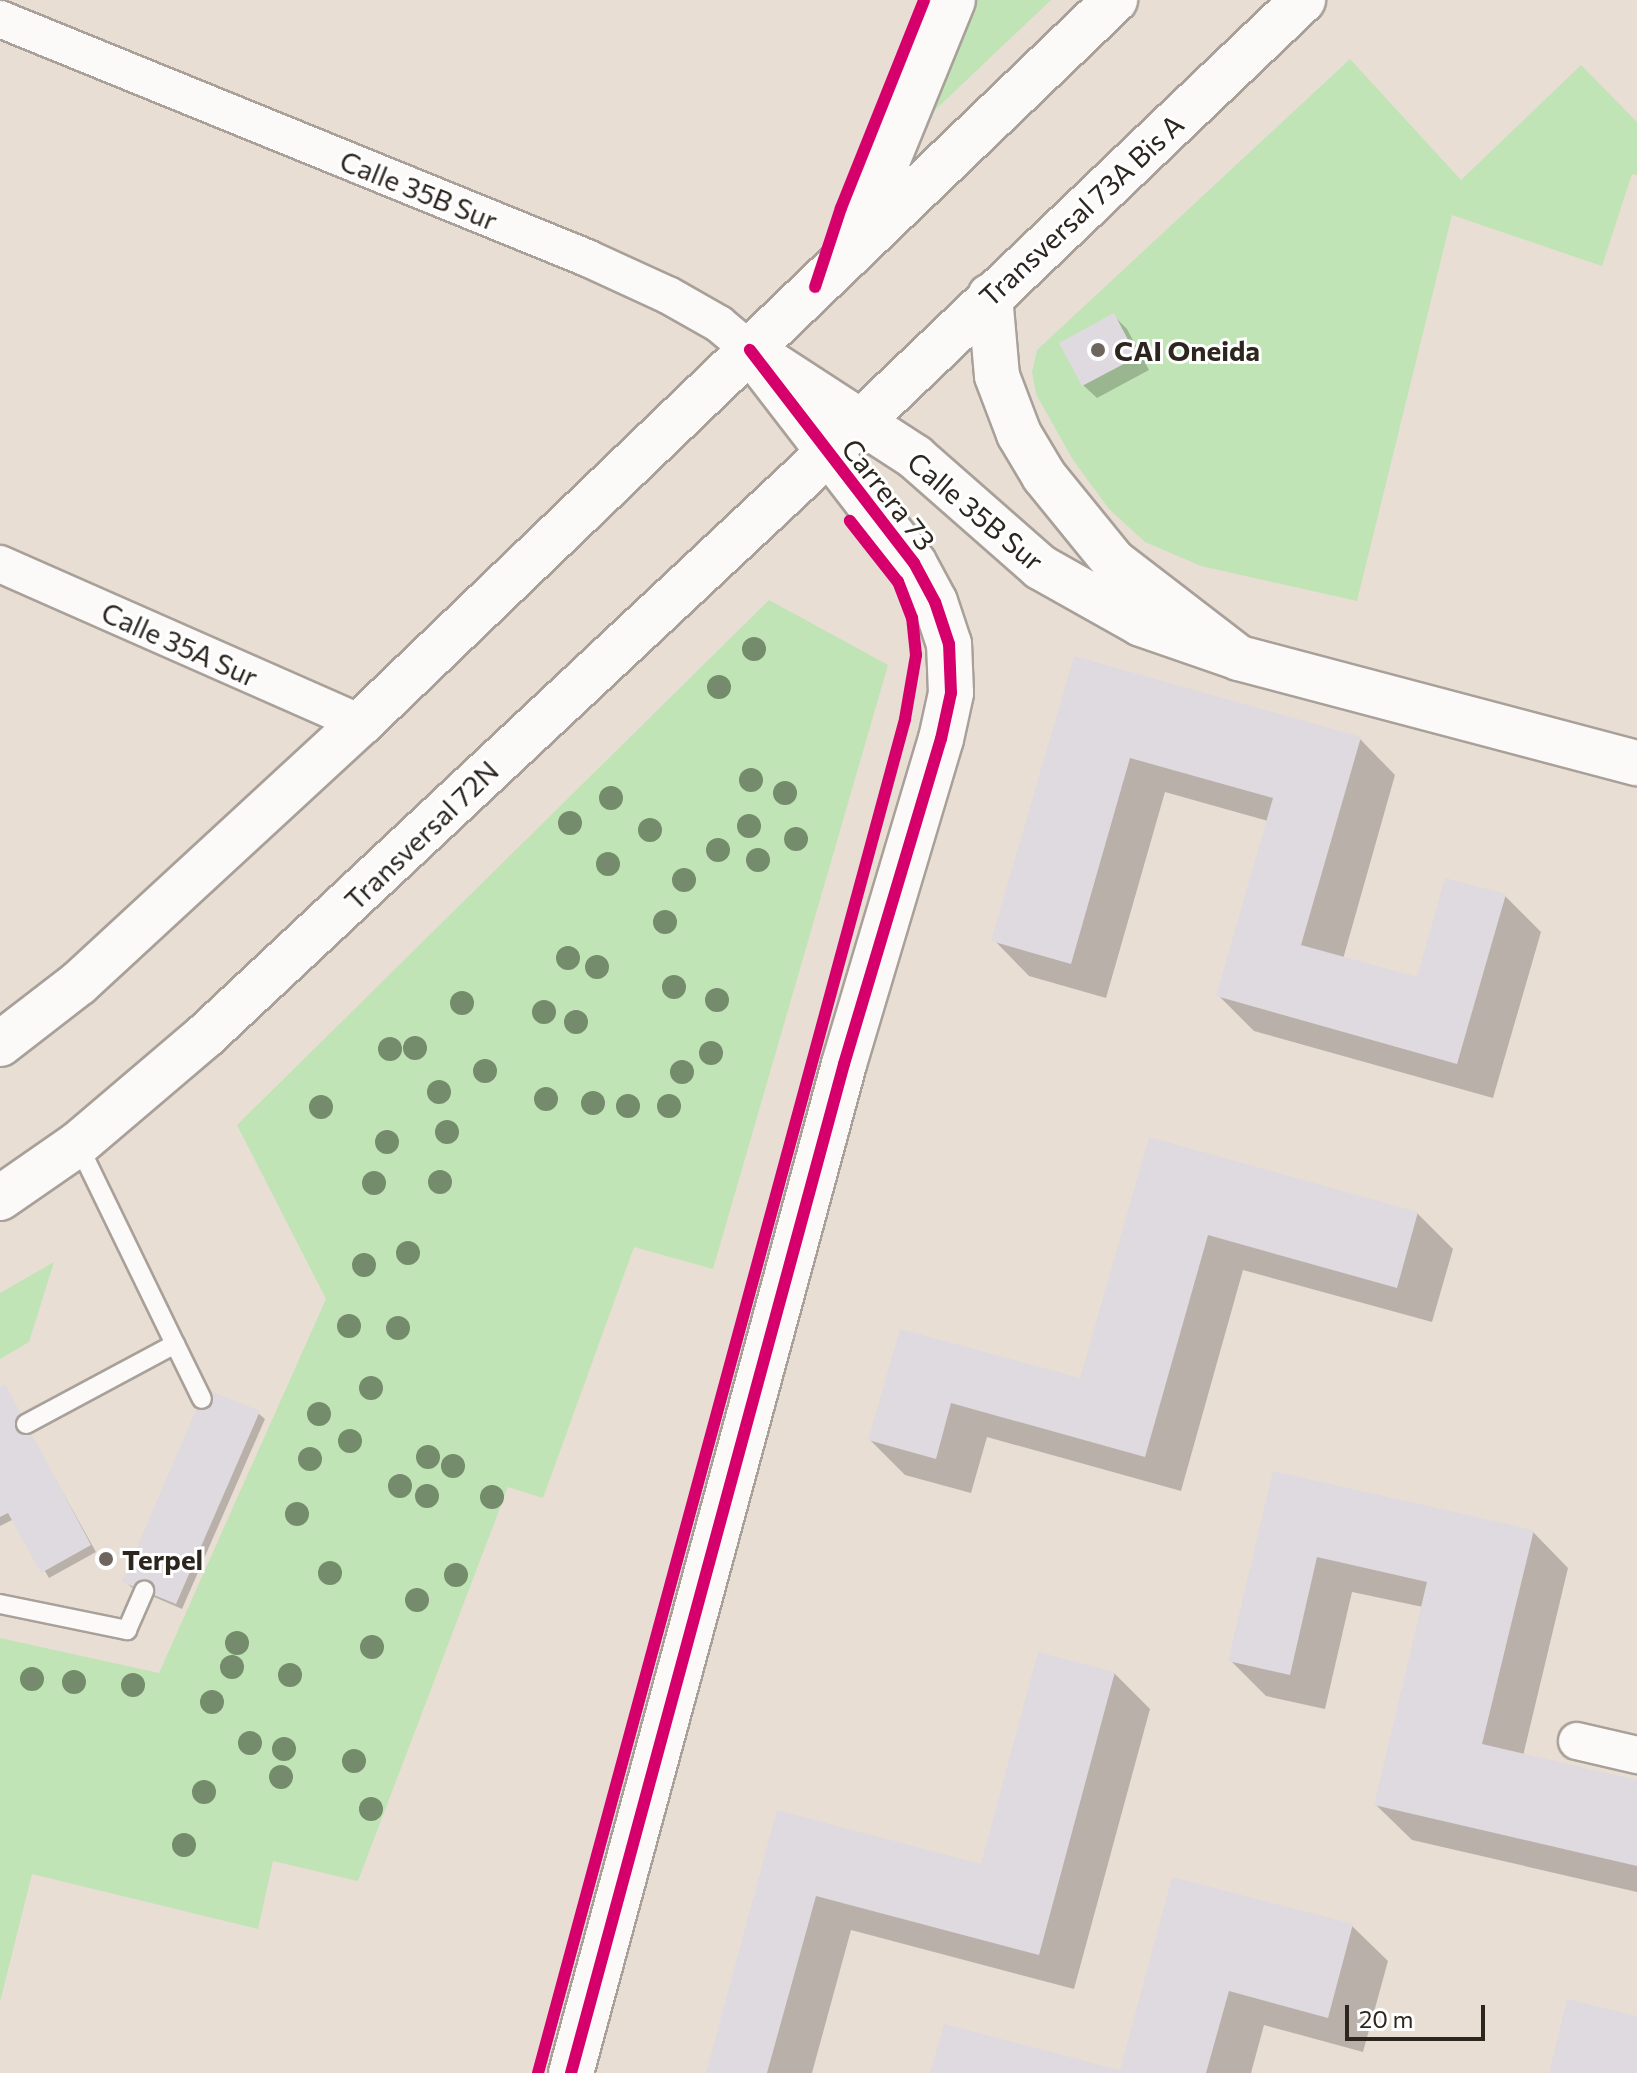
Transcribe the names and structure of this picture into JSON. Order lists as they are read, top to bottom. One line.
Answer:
{"streets":{"main road":["Calle 35B Sur","Transversal 73A Bis A","Carrera 73","Transversal 72N"],"street":["Calle 35A Sur"]},"crossings":[["Calle 35B Sur","Transversal 73A Bis A"],["Calle 35B Sur","Carrera 73"],["Transversal 73A Bis A","Carrera 73"],["Transversal 73A Bis A","Transversal 72N"],["Carrera 73","Transversal 72N"]],"places":["CAI Oneida","Terpel"],"scale_bar":"20 m"}
